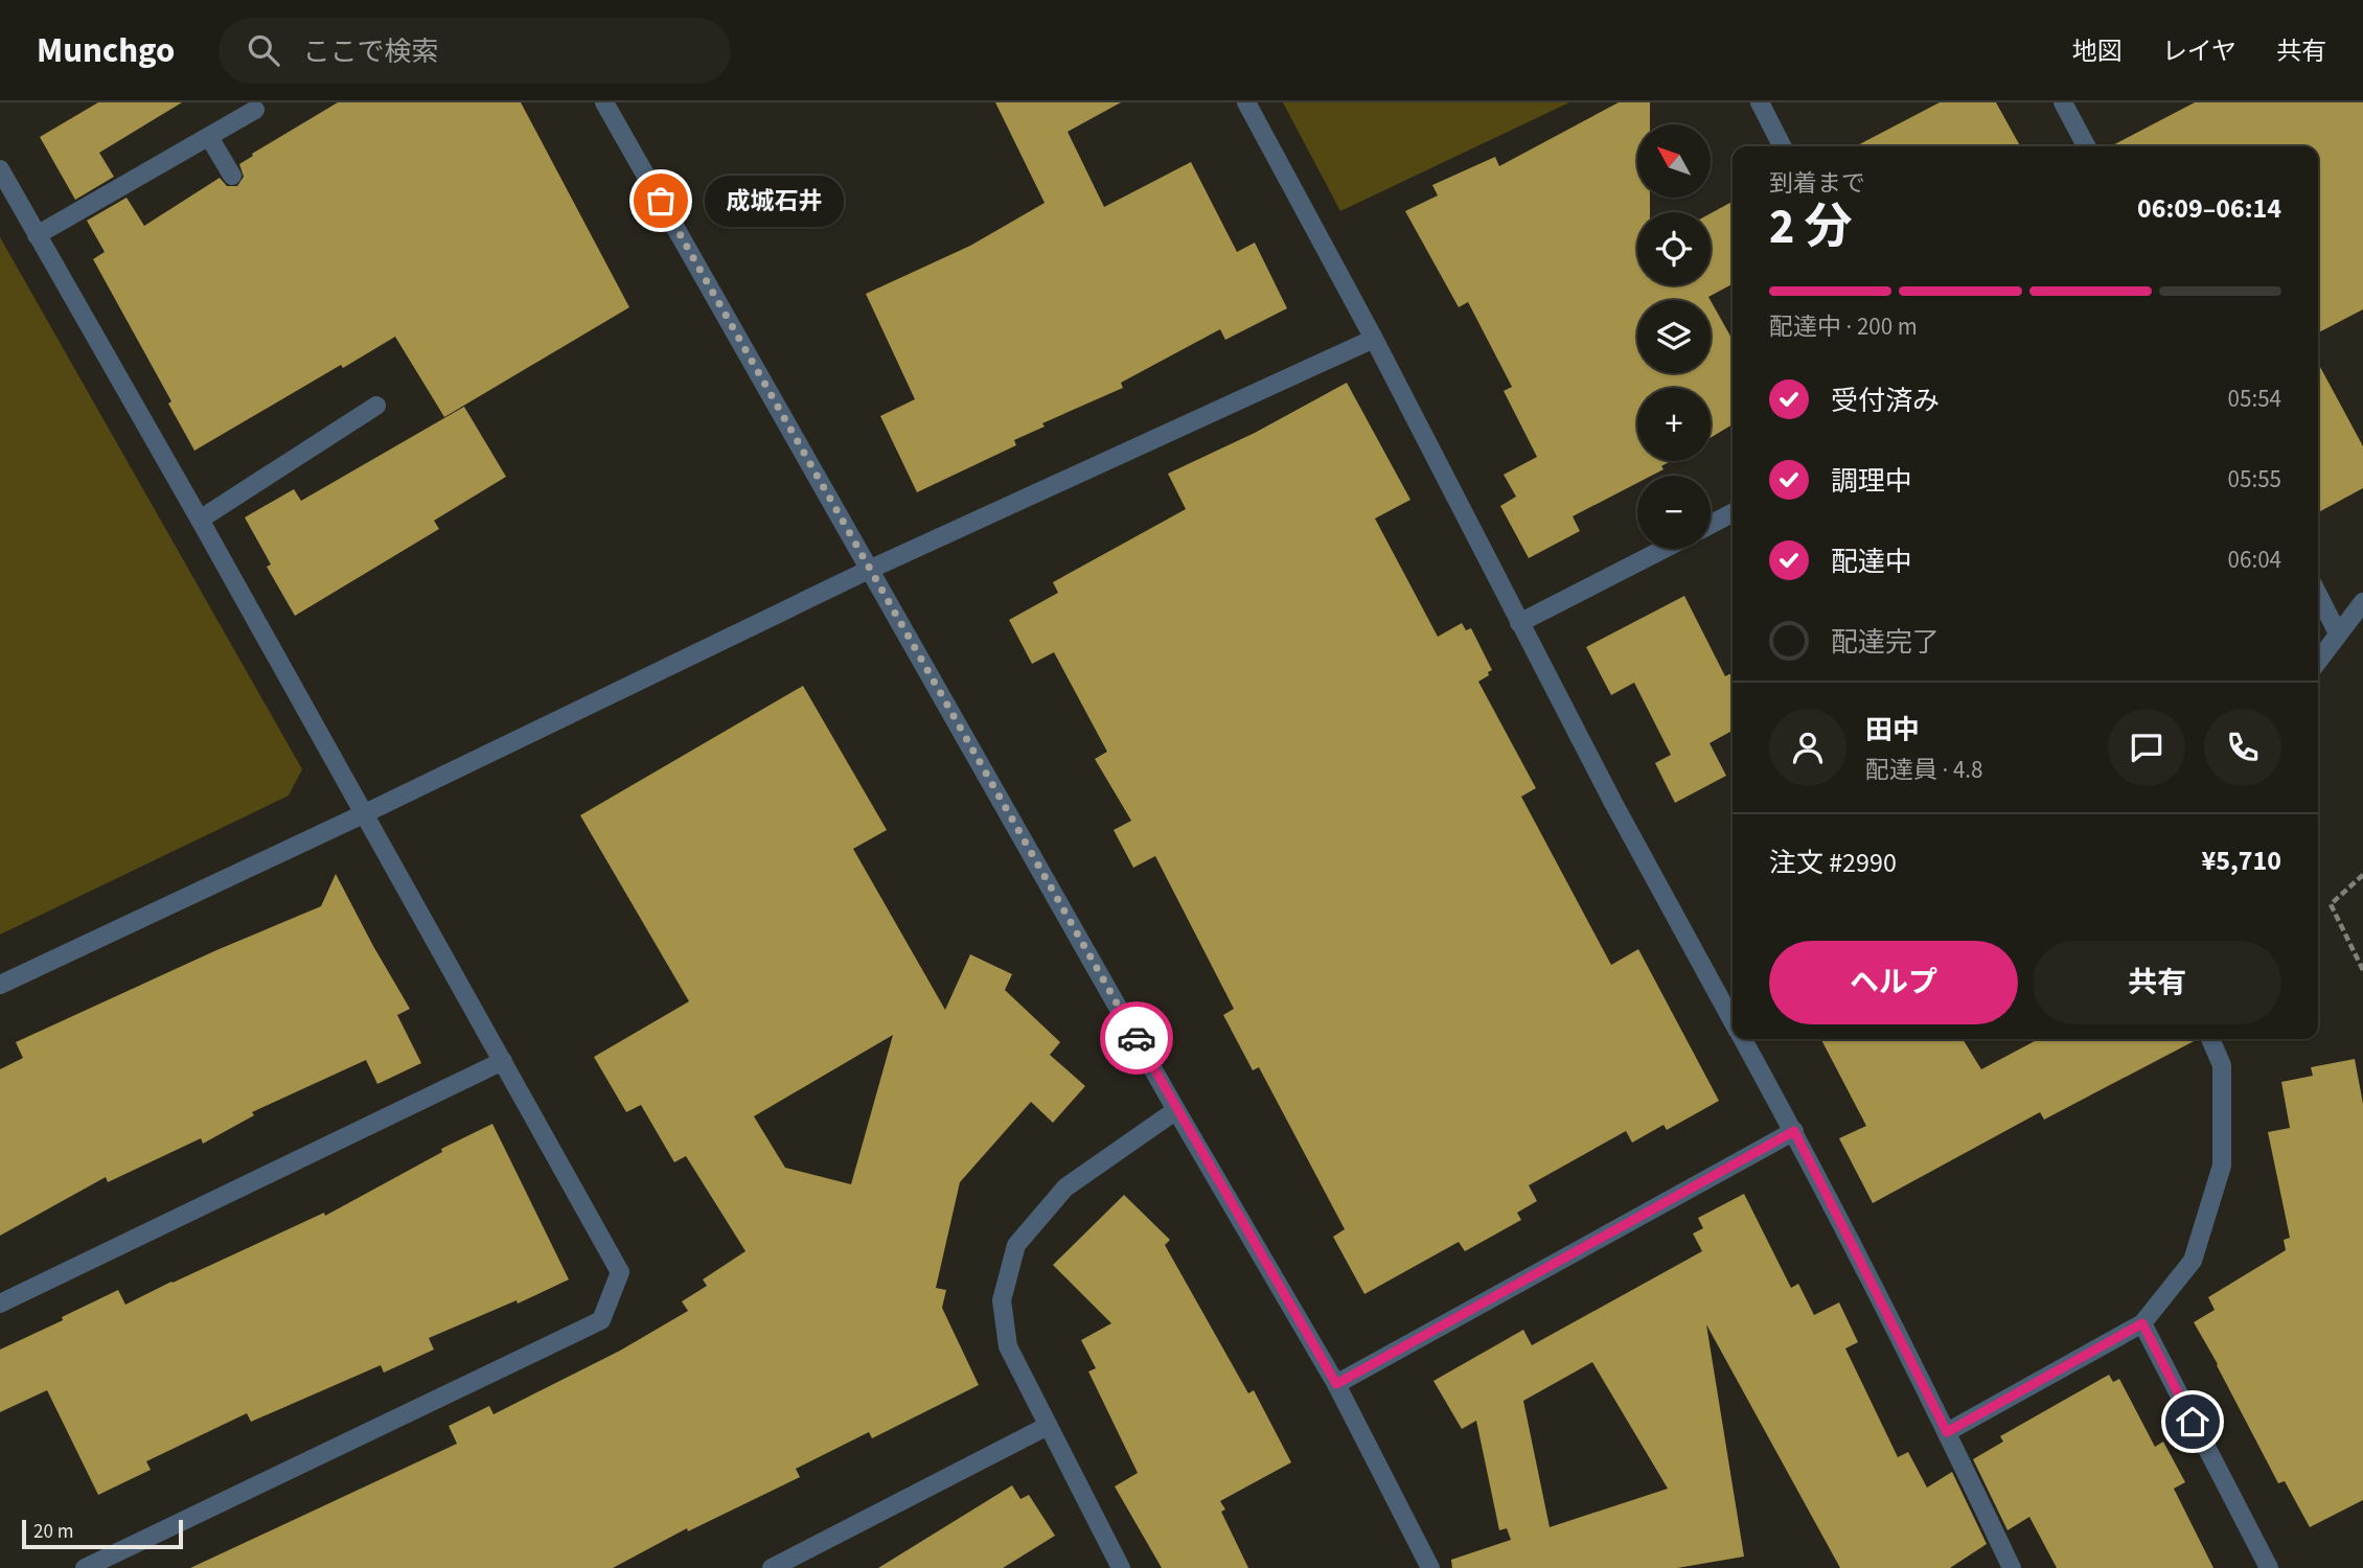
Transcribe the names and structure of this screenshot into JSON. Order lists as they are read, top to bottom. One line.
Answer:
{"places":["成城石井"],"scale_bar":"20 m","north":"top left","page":{"header":"Munchgo","search":"ここで検索","nav":["地図","レイヤ","共有"],"map_buttons":["+","−"],"heading":["2 分","到着まで","06:09–06:14"],"panel":["田中","配達員 · 4.8","注文 #2990","¥5,710"],"bubble":"成城石井","bar":"配達中 · 200 m","list":[["受付済み","05:54"],["調理中","05:55"],["配達中","06:04"],"配達完了"],"buttons":["ヘルプ","共有"],"scale":"20 m"}}
